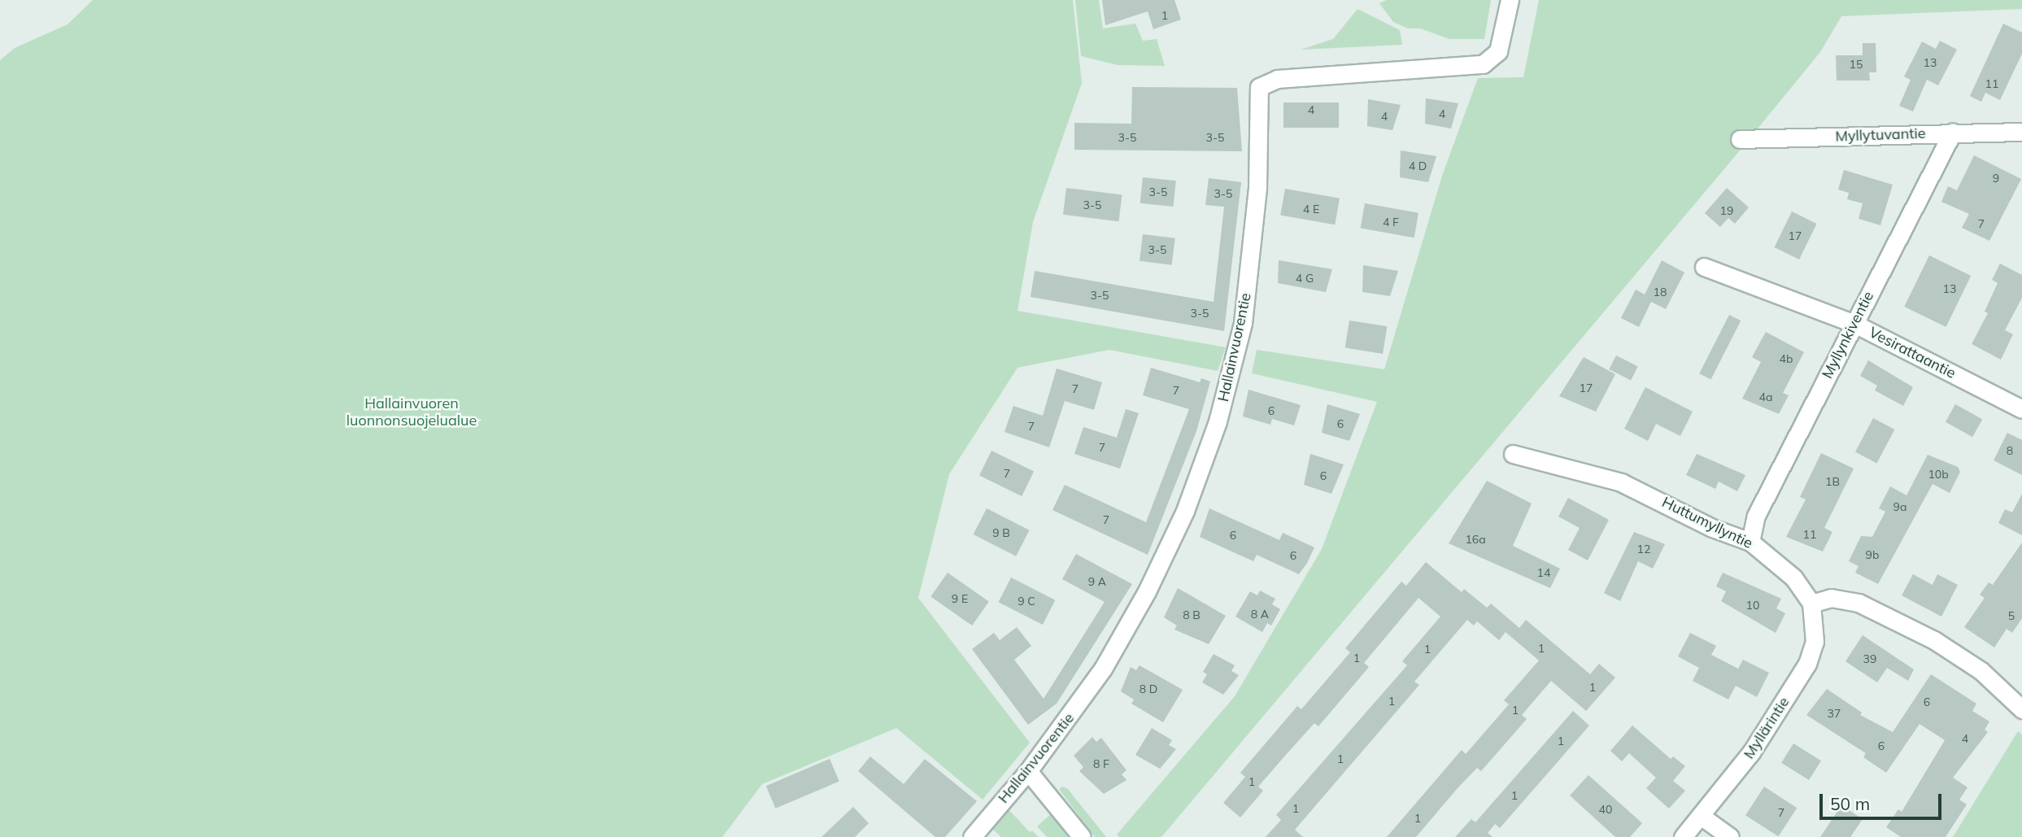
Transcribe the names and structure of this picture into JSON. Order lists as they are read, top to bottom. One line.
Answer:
{"streets":{"street":["Myllytuvantie","Myllynkiventie","Hallainvuorentie","Vesirattaantie","Huttumyllyntie","Myllärintie"]},"crossings":[["Myllytuvantie","Myllynkiventie"],["Myllynkiventie","Vesirattaantie"],["Myllynkiventie","Huttumyllyntie"],["Huttumyllyntie","Myllärintie"]],"parks":["Hallainvuoren luonnonsuojelualue"],"house_numbers":["1","13","15","11","4","4","4","3-5","3-5","4 D","9","3-5","3-5","3-5","4 E","19","4 F","7","17","3-5","4 G","13","18","3-5","3-5","4b","17","7","7","4a","6","6","7","7","8","7","10b","6","1B","9a","7","9 B","11","6","16a","12","9b","6","14","9 A","9 E","9 C","10","8 A","8 B","5","1","1","1","39","1","8 D","1","6","1","37","4","1","6","1","8 F","1","1","1","40","7","1"],"scale_bar":"50 m"}
